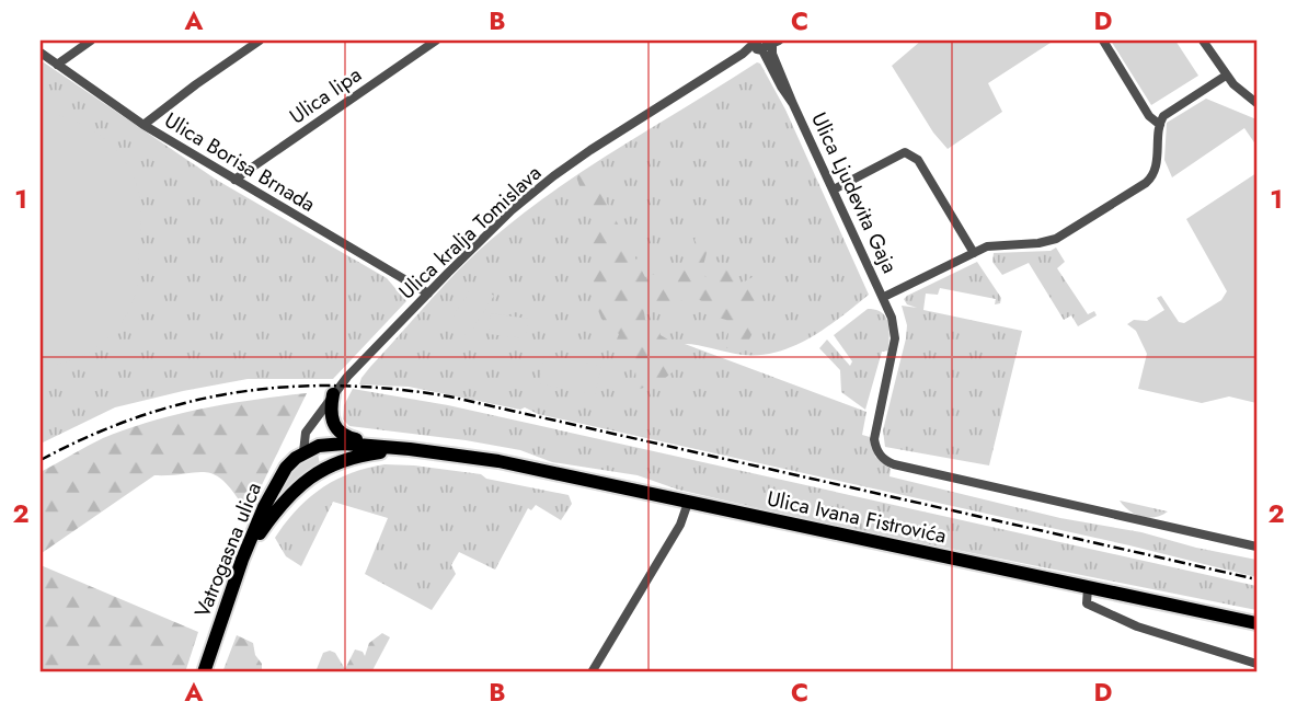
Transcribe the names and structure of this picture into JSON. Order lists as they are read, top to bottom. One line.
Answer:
{"streets":{"main road":["Ulica Ivana Fistrovića","Vatrogasna ulica"],"street":["Ulica lipa","Ulica Borisa Brnada","Ulica Ljudevita Gaja","Ulica kralja Tomislava"]},"crossings":[["Ulica lipa","Ulica Borisa Brnada"],["Ulica Borisa Brnada","Ulica kralja Tomislava"],["Ulica Ljudevita Gaja","Ulica kralja Tomislava"],["Ulica kralja Tomislava","Vatrogasna ulica"]],"grid":{"columns":["A","B","C","D"],"rows":["1","2"]}}
